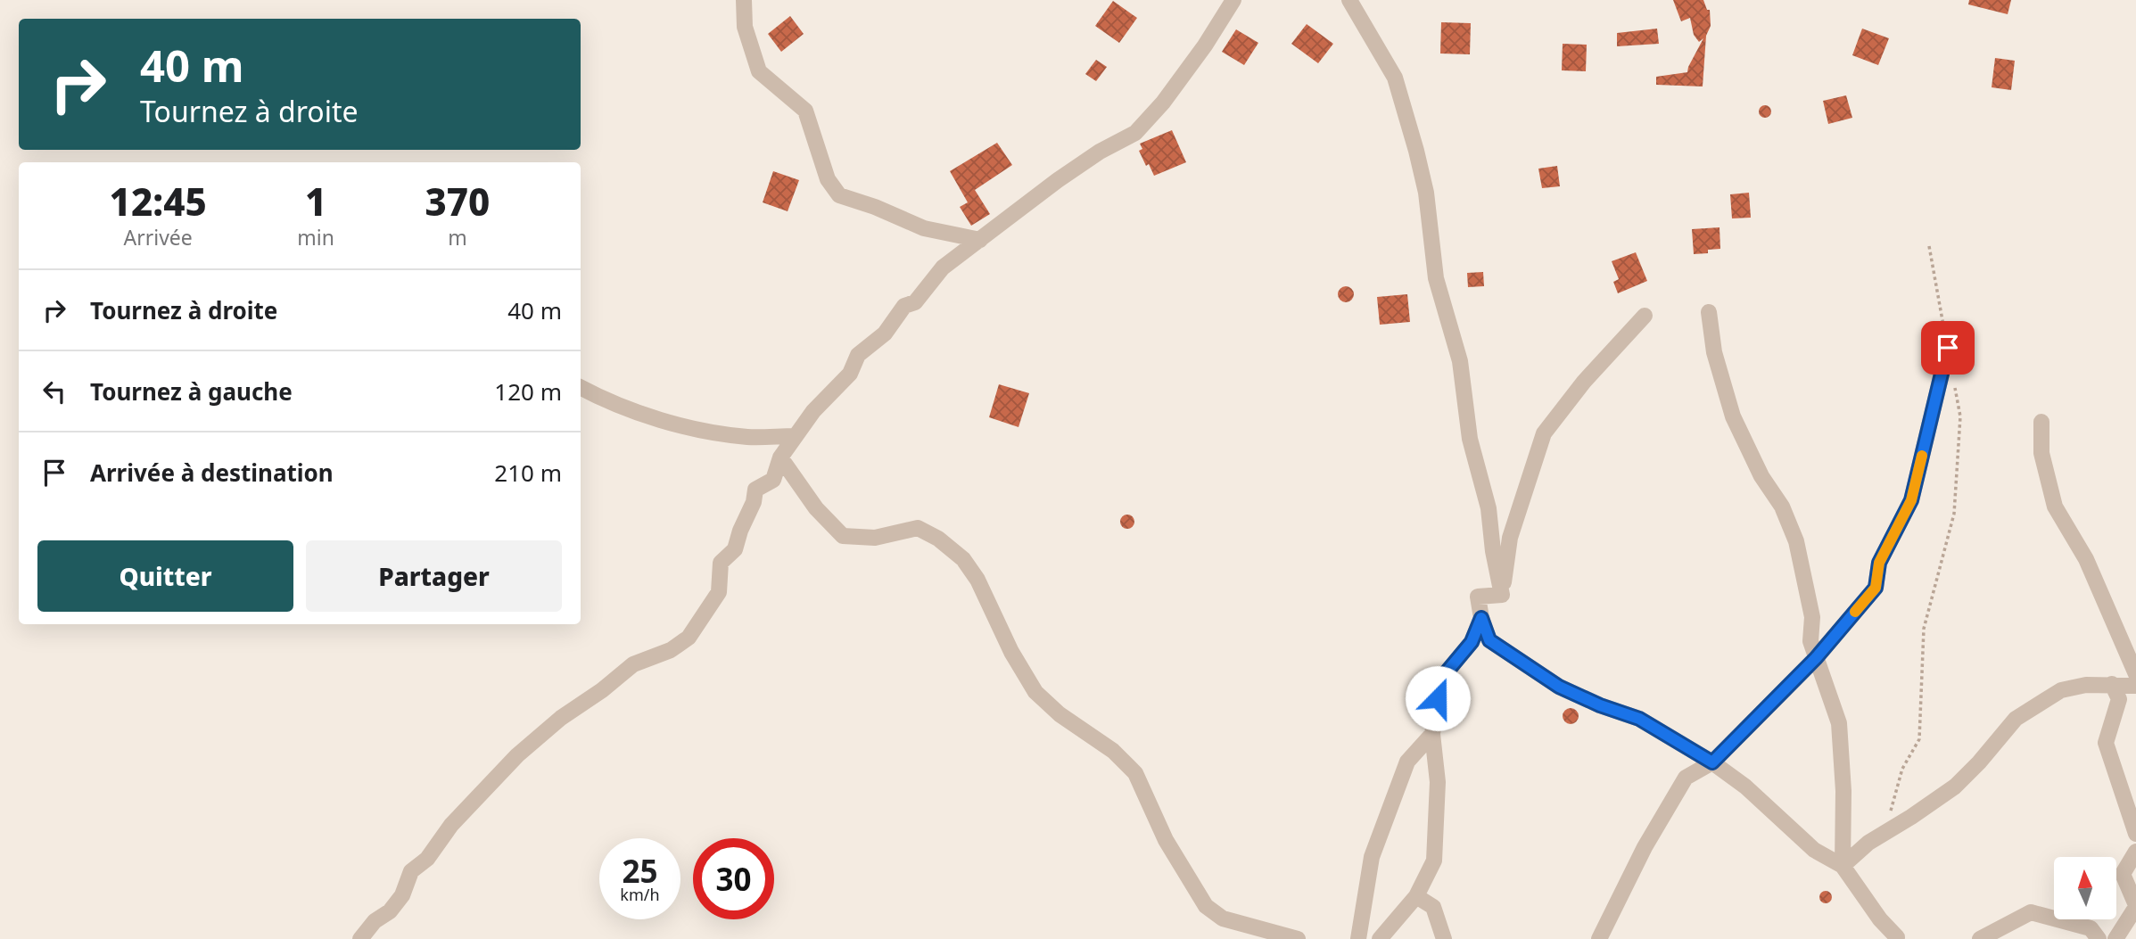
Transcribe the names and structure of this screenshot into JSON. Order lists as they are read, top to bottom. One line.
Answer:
{"north":"top","page":{"turn":["40 m","Tournez à droite"],"eta":["12:45","Arrivée","1","min","370","m"],"list":[{"name":"Tournez à droite","value":"40 m"},{"name":"Tournez à gauche","value":"120 m"},{"name":"Arrivée à destination","value":"210 m"}],"buttons":["Quitter","Partager"],"speed":"25 km/h","limit":"30"}}
